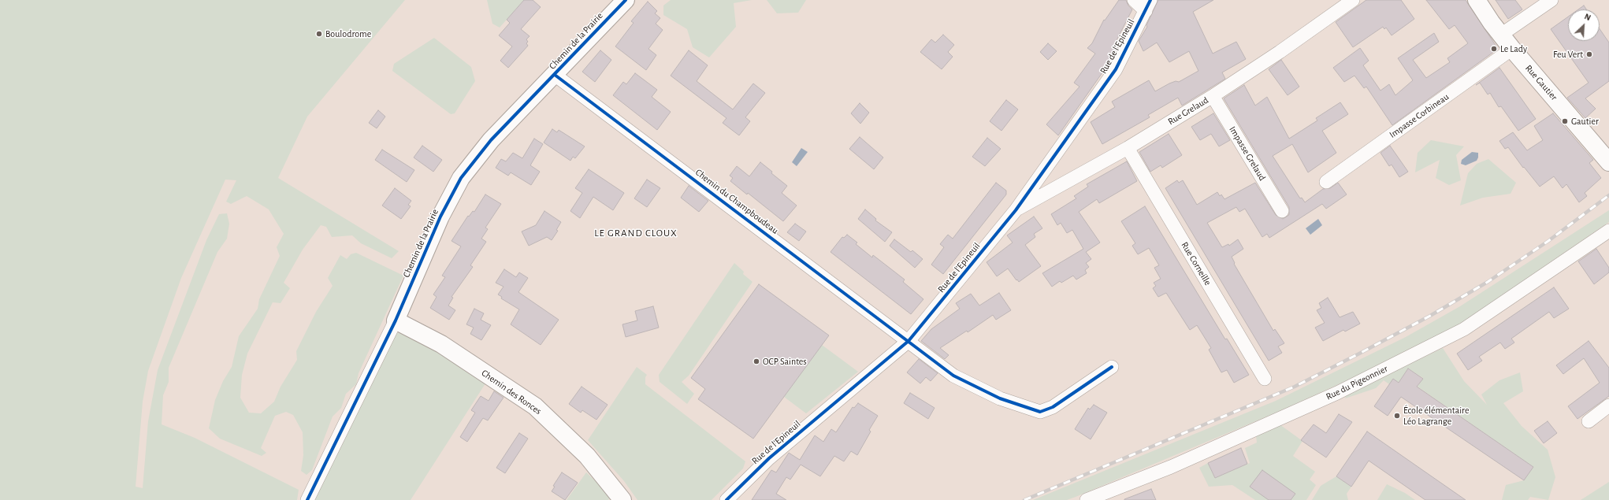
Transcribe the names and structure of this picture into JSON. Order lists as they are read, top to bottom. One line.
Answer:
{"streets":{"street":["Chemin de la Prairie","Rue de l'Epineuil","Rue Gautier","Rue Grelaud","Impasse Corbineau","Impasse Grelaud","Chemin du Champboudeau","Rue Corneille","Rue du Pigeonnier","Chemin des Ronces"]},"crossings":[["Chemin de la Prairie","Chemin du Champboudeau"],["Chemin de la Prairie","Chemin des Ronces"],["Rue de l'Epineuil","Rue Grelaud"],["Rue de l'Epineuil","Chemin du Champboudeau"],["Rue Gautier","Impasse Corbineau"],["Rue Grelaud","Impasse Grelaud"],["Rue Grelaud","Rue Corneille"]],"districts":["LE GRAND CLOUX"],"places":["Boulodrome","Le Lady","Feu Vert","Gautier","OCP Saintes","École élémentaire Léo Lagrange"],"north":"top right"}
